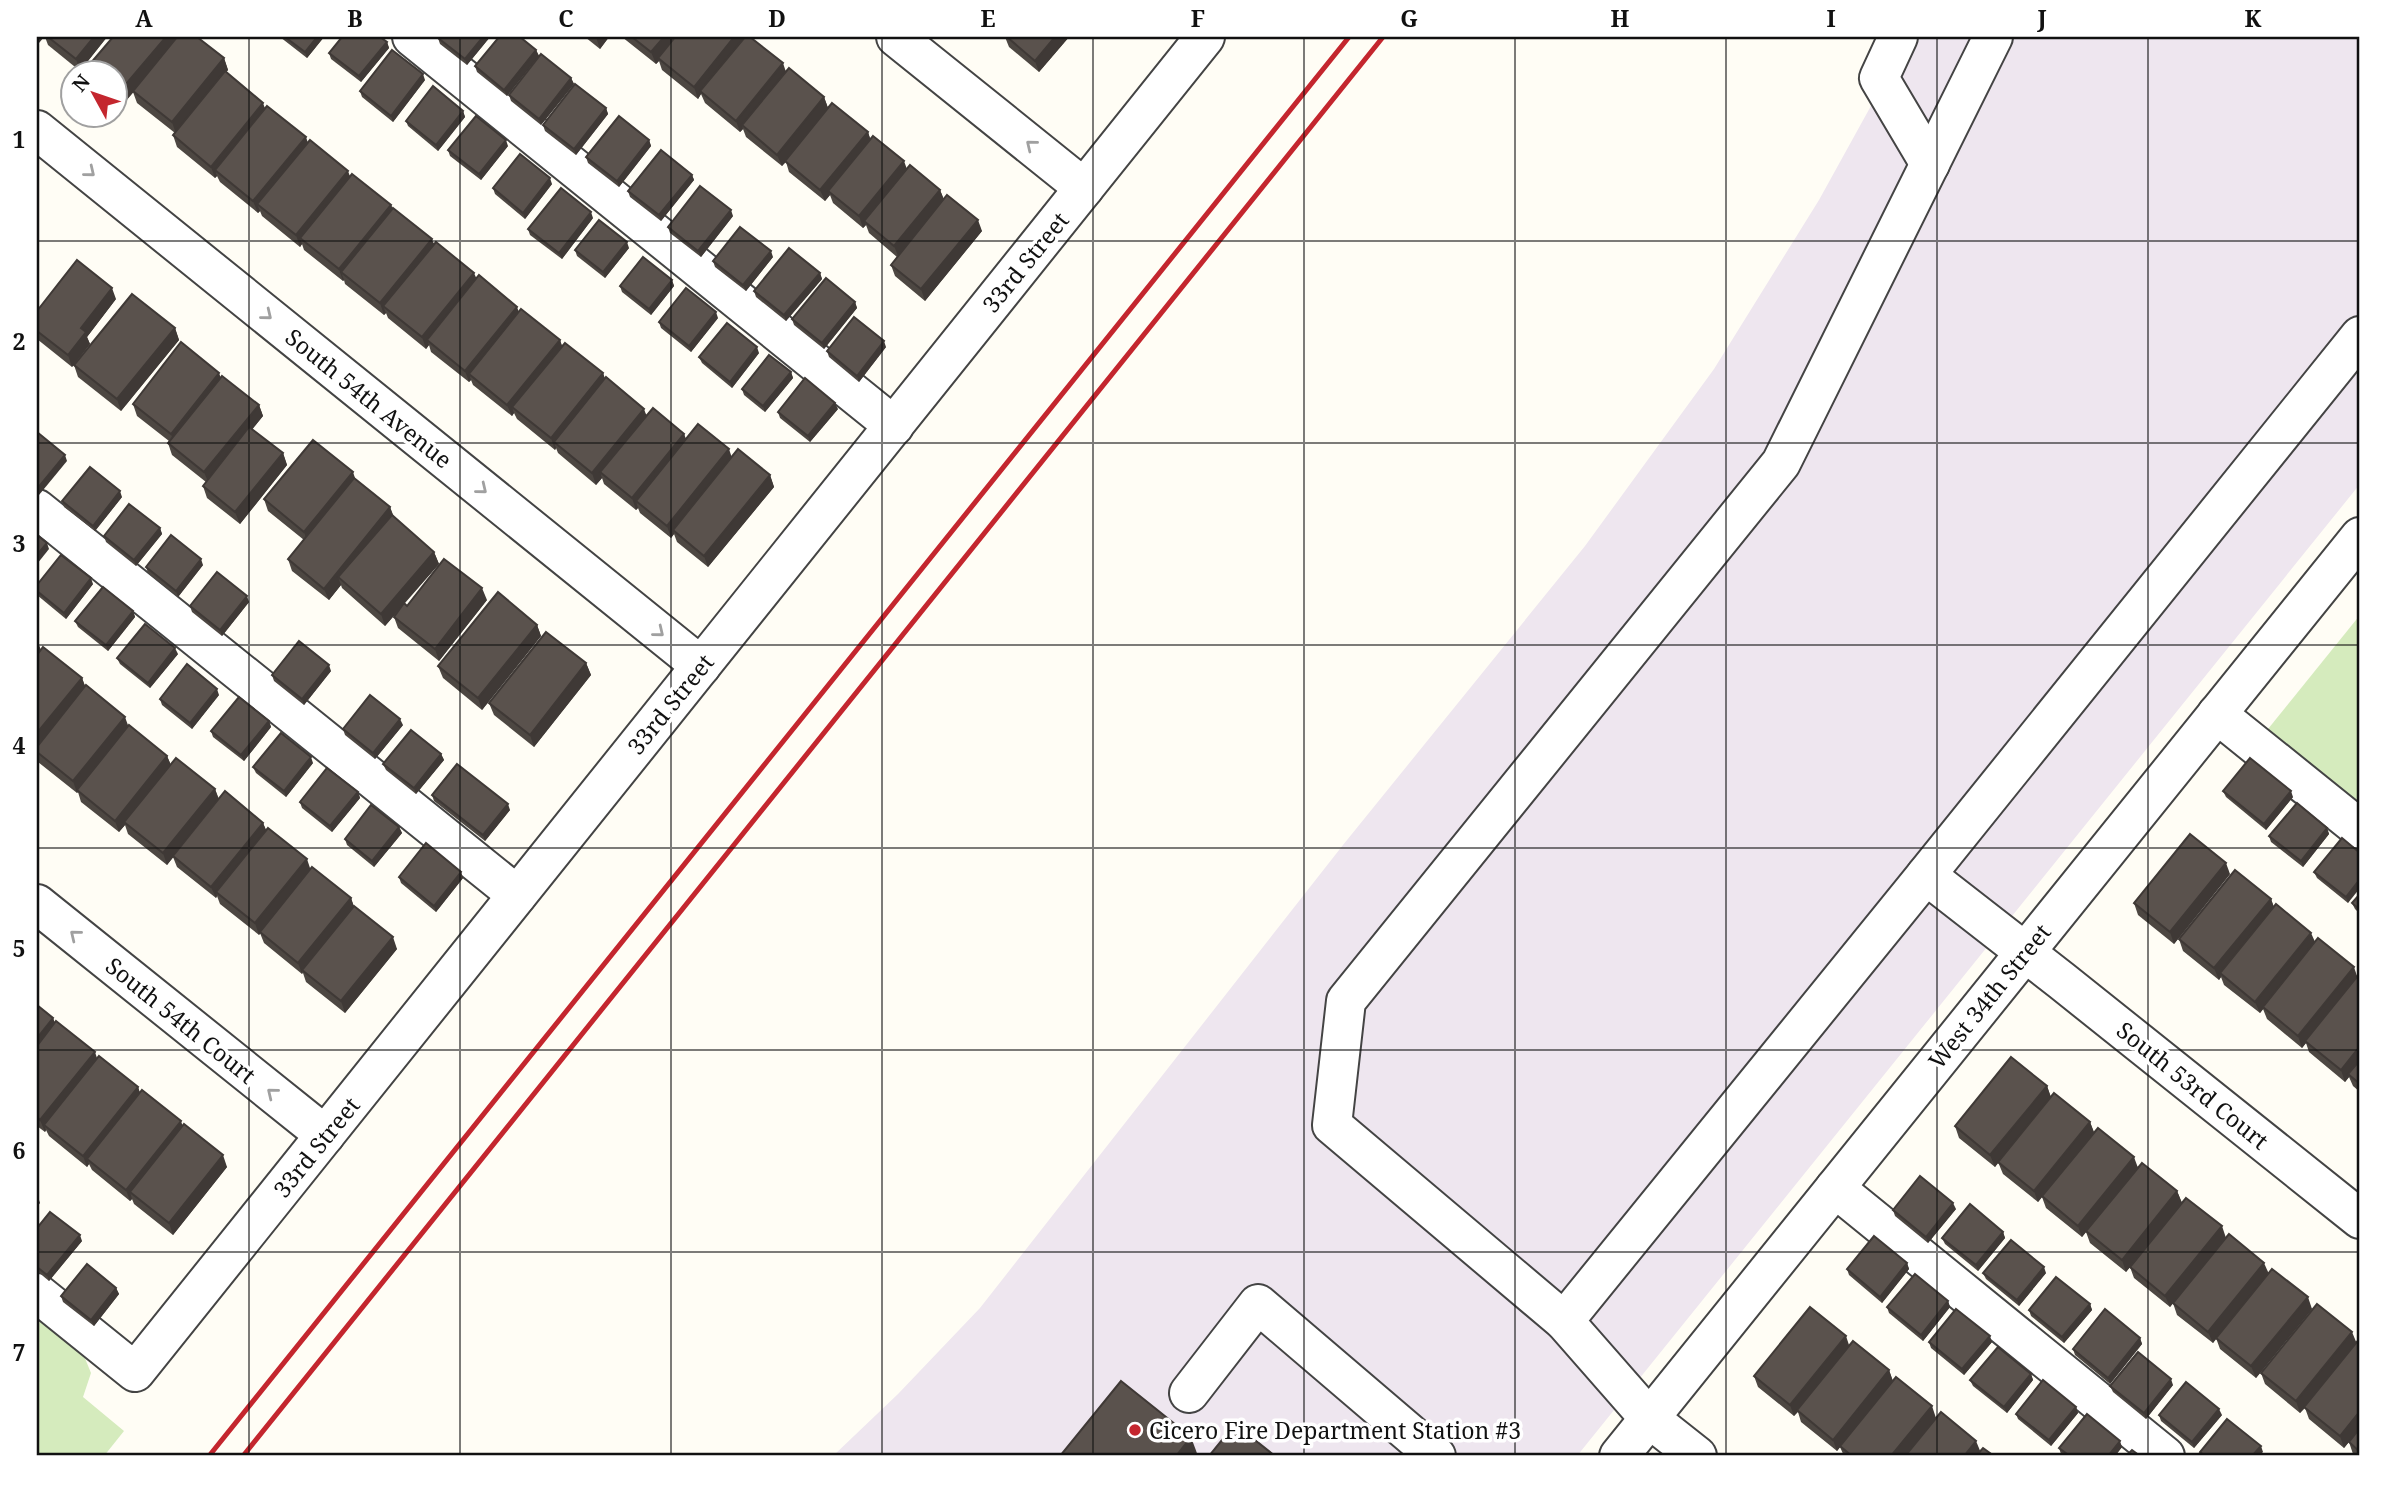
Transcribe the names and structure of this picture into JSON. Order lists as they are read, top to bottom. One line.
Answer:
{"streets":{"street":["33rd Street","South 54th Avenue","West 34th Street","South 54th Court","South 53rd Court"]},"crossings":[["33rd Street","South 54th Avenue"],["33rd Street","South 54th Court"],["West 34th Street","South 53rd Court"]],"places":["Cicero Fire Department Station #3"],"north":"top left","grid":{"columns":["A","B","C","D","E","F","G","H","I","J","K"],"rows":["1","2","3","4","5","6","7"]}}
